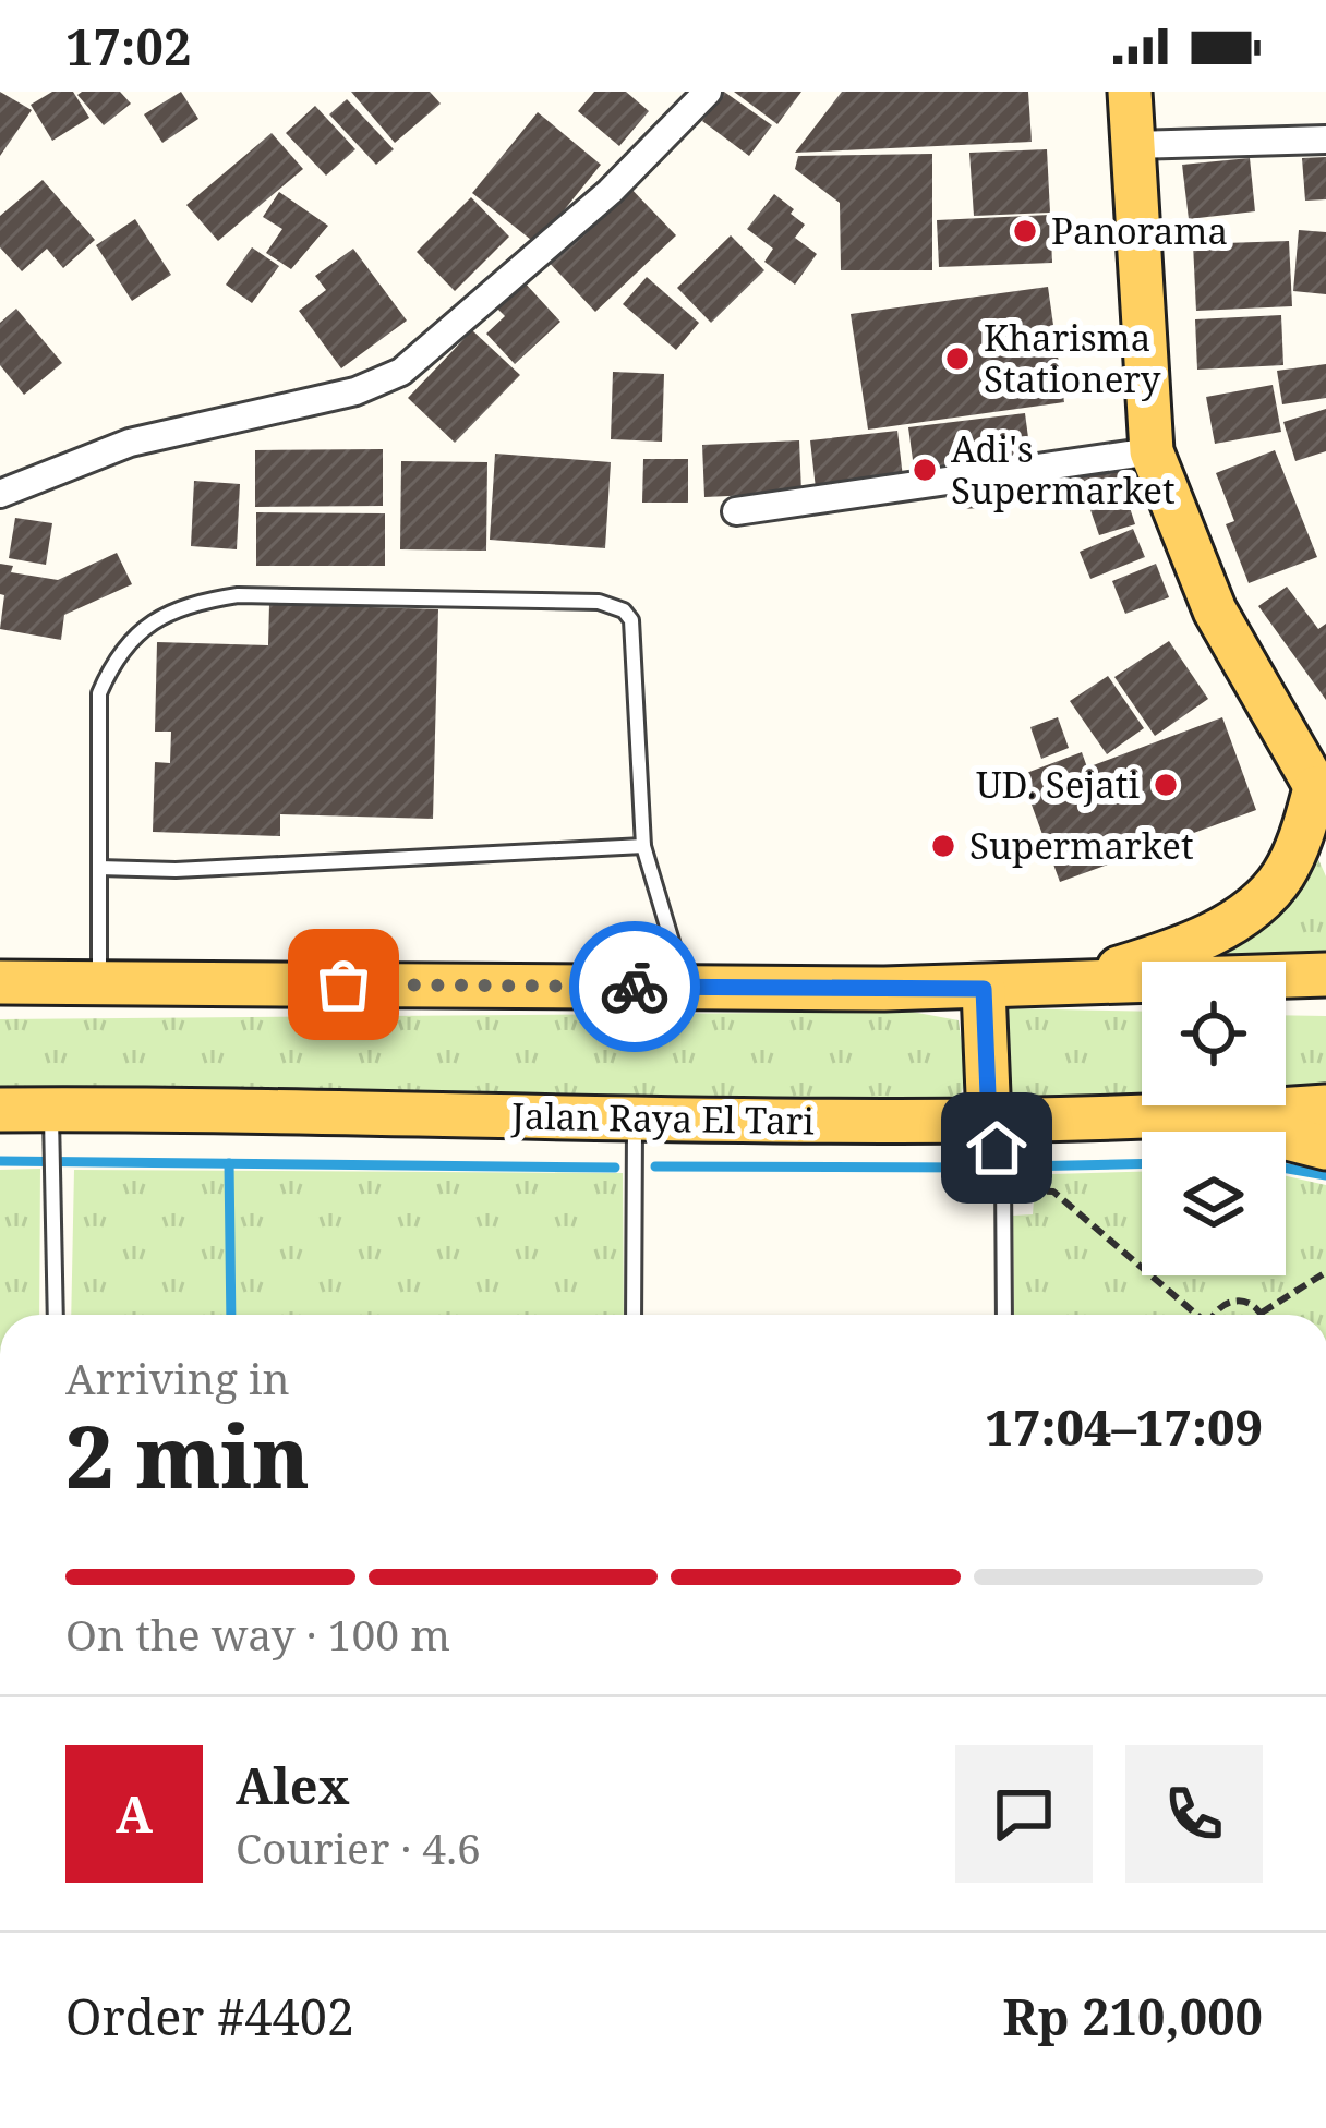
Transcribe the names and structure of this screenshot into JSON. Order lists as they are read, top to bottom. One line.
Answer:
{"streets":{"main road":["Jalan Raya El Tari"]},"places":["Panorama","Kharisma Stationery","Adi's Supermarket","UD. Sejati","Supermarket"],"page":{"status":"17:02","heading":["2 min","Arriving in","17:04–17:09"],"panel":["Alex","Courier · 4.6","Order #4402","Rp 210,000"],"bar":"On the way · 100 m","round":"A"}}
